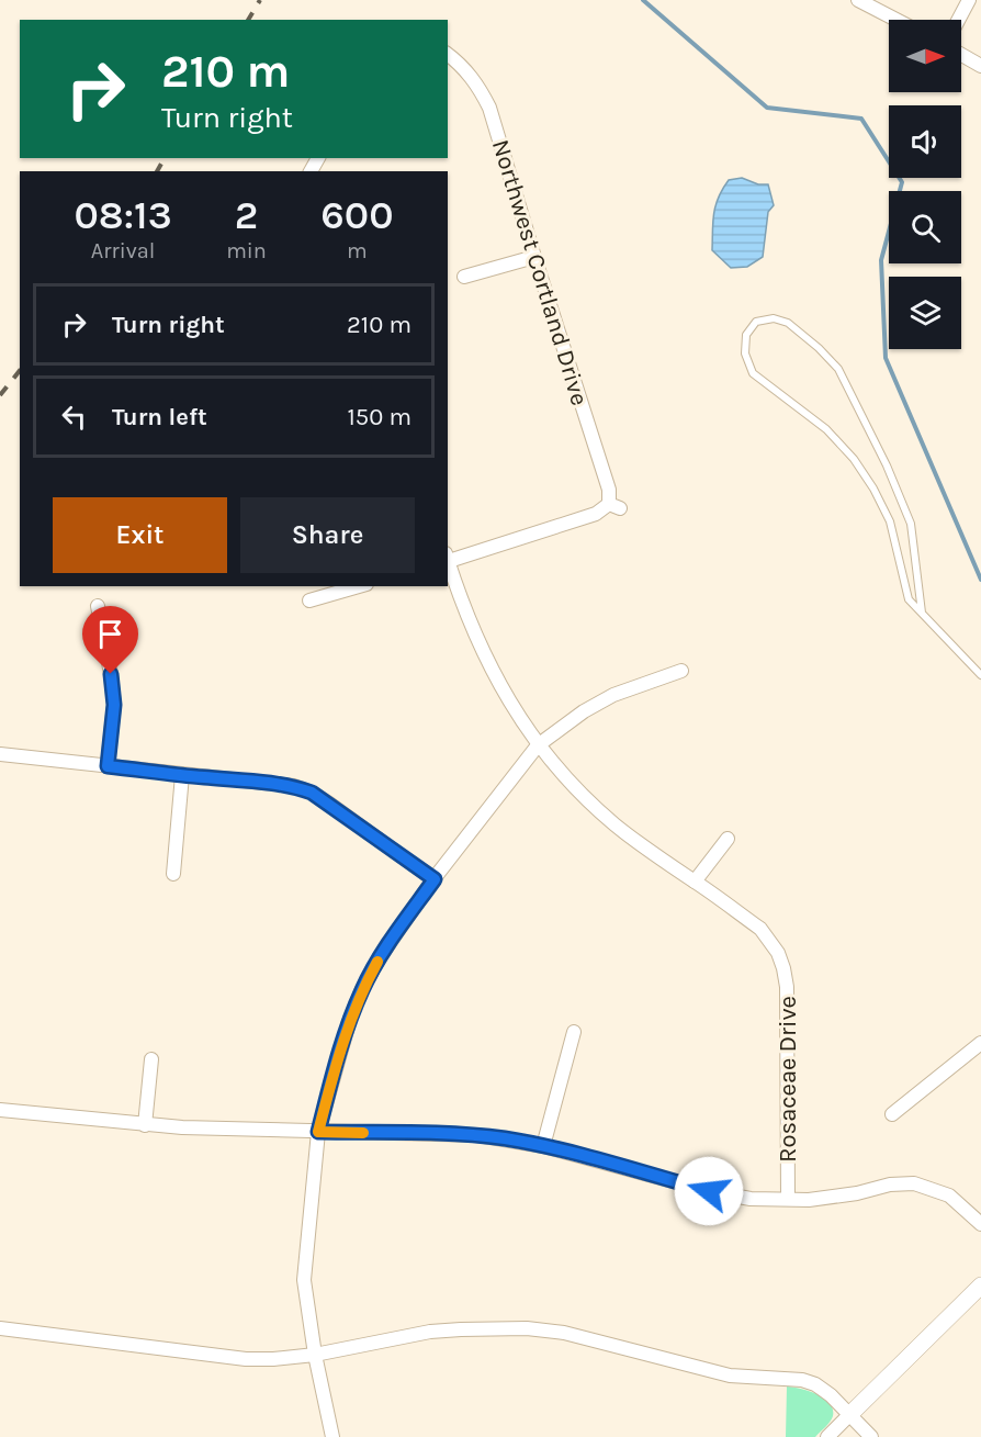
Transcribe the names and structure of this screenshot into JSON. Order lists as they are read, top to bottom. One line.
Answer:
{"streets":{"street":["Northwest Cortland Drive","Rosaceae Drive"]},"north":"right","page":{"turn":["210 m","Turn right"],"eta":["08:13","Arrival","2","min","600","m"],"list":[{"name":"Turn right","value":"210 m"},{"name":"Turn left","value":"150 m"}],"buttons":["Exit","Share"]}}
